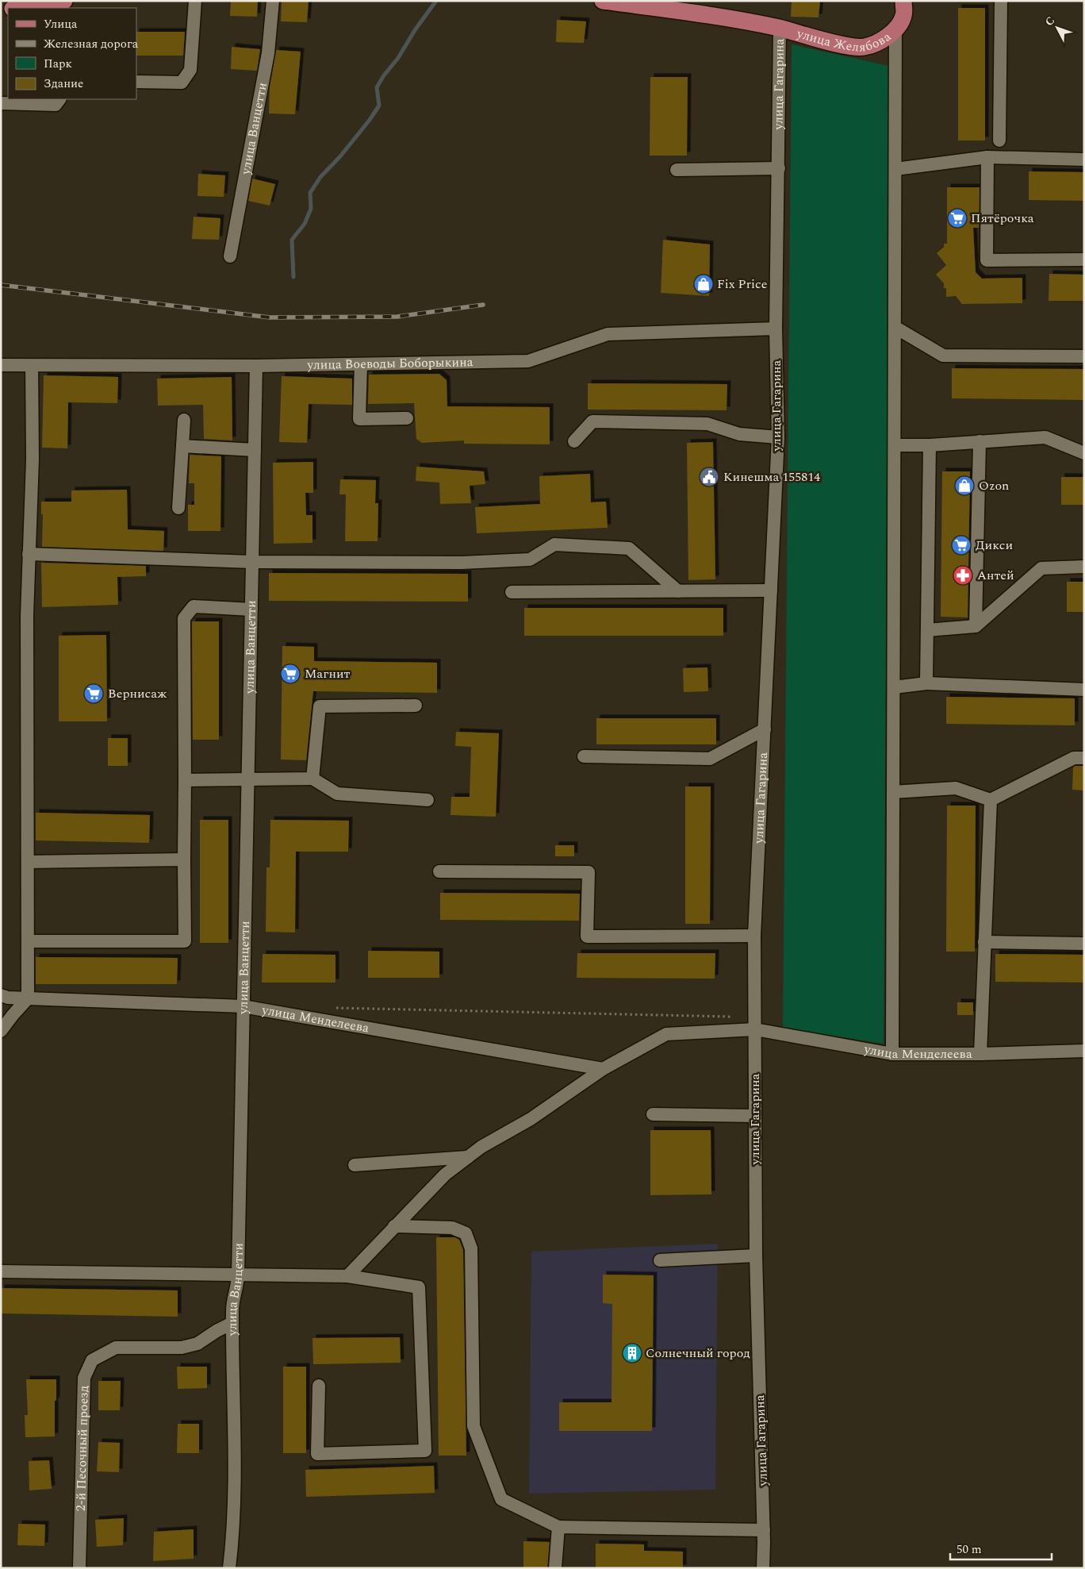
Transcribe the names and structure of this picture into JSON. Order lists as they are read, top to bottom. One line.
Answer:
{"streets":{"main road":["улица Желябова"],"street":["улица Гагарина","улица Ванцетти","улица Воеводы Боборыкина","улица Менделеева","2-й Песочный проезд"]},"crossings":[["улица Желябова","улица Гагарина"],["улица Гагарина","улица Воеводы Боборыкина"],["улица Гагарина","улица Менделеева"],["улица Ванцетти","улица Воеводы Боборыкина"],["улица Ванцетти","улица Менделеева"],["улица Ванцетти","2-й Песочный проезд"]],"places":{"supermarket":["Пятёрочка","Дикси","Магнит","Вернисаж"],"shop":["Fix Price","Ozon"],"public building":["Кинешма 155814"],"pharmacy":["Антей"],"building":["Солнечный город"]},"legend":["Улица","Железная дорога","Парк","Здание"],"scale_bar":"50 m","north":"top left"}
